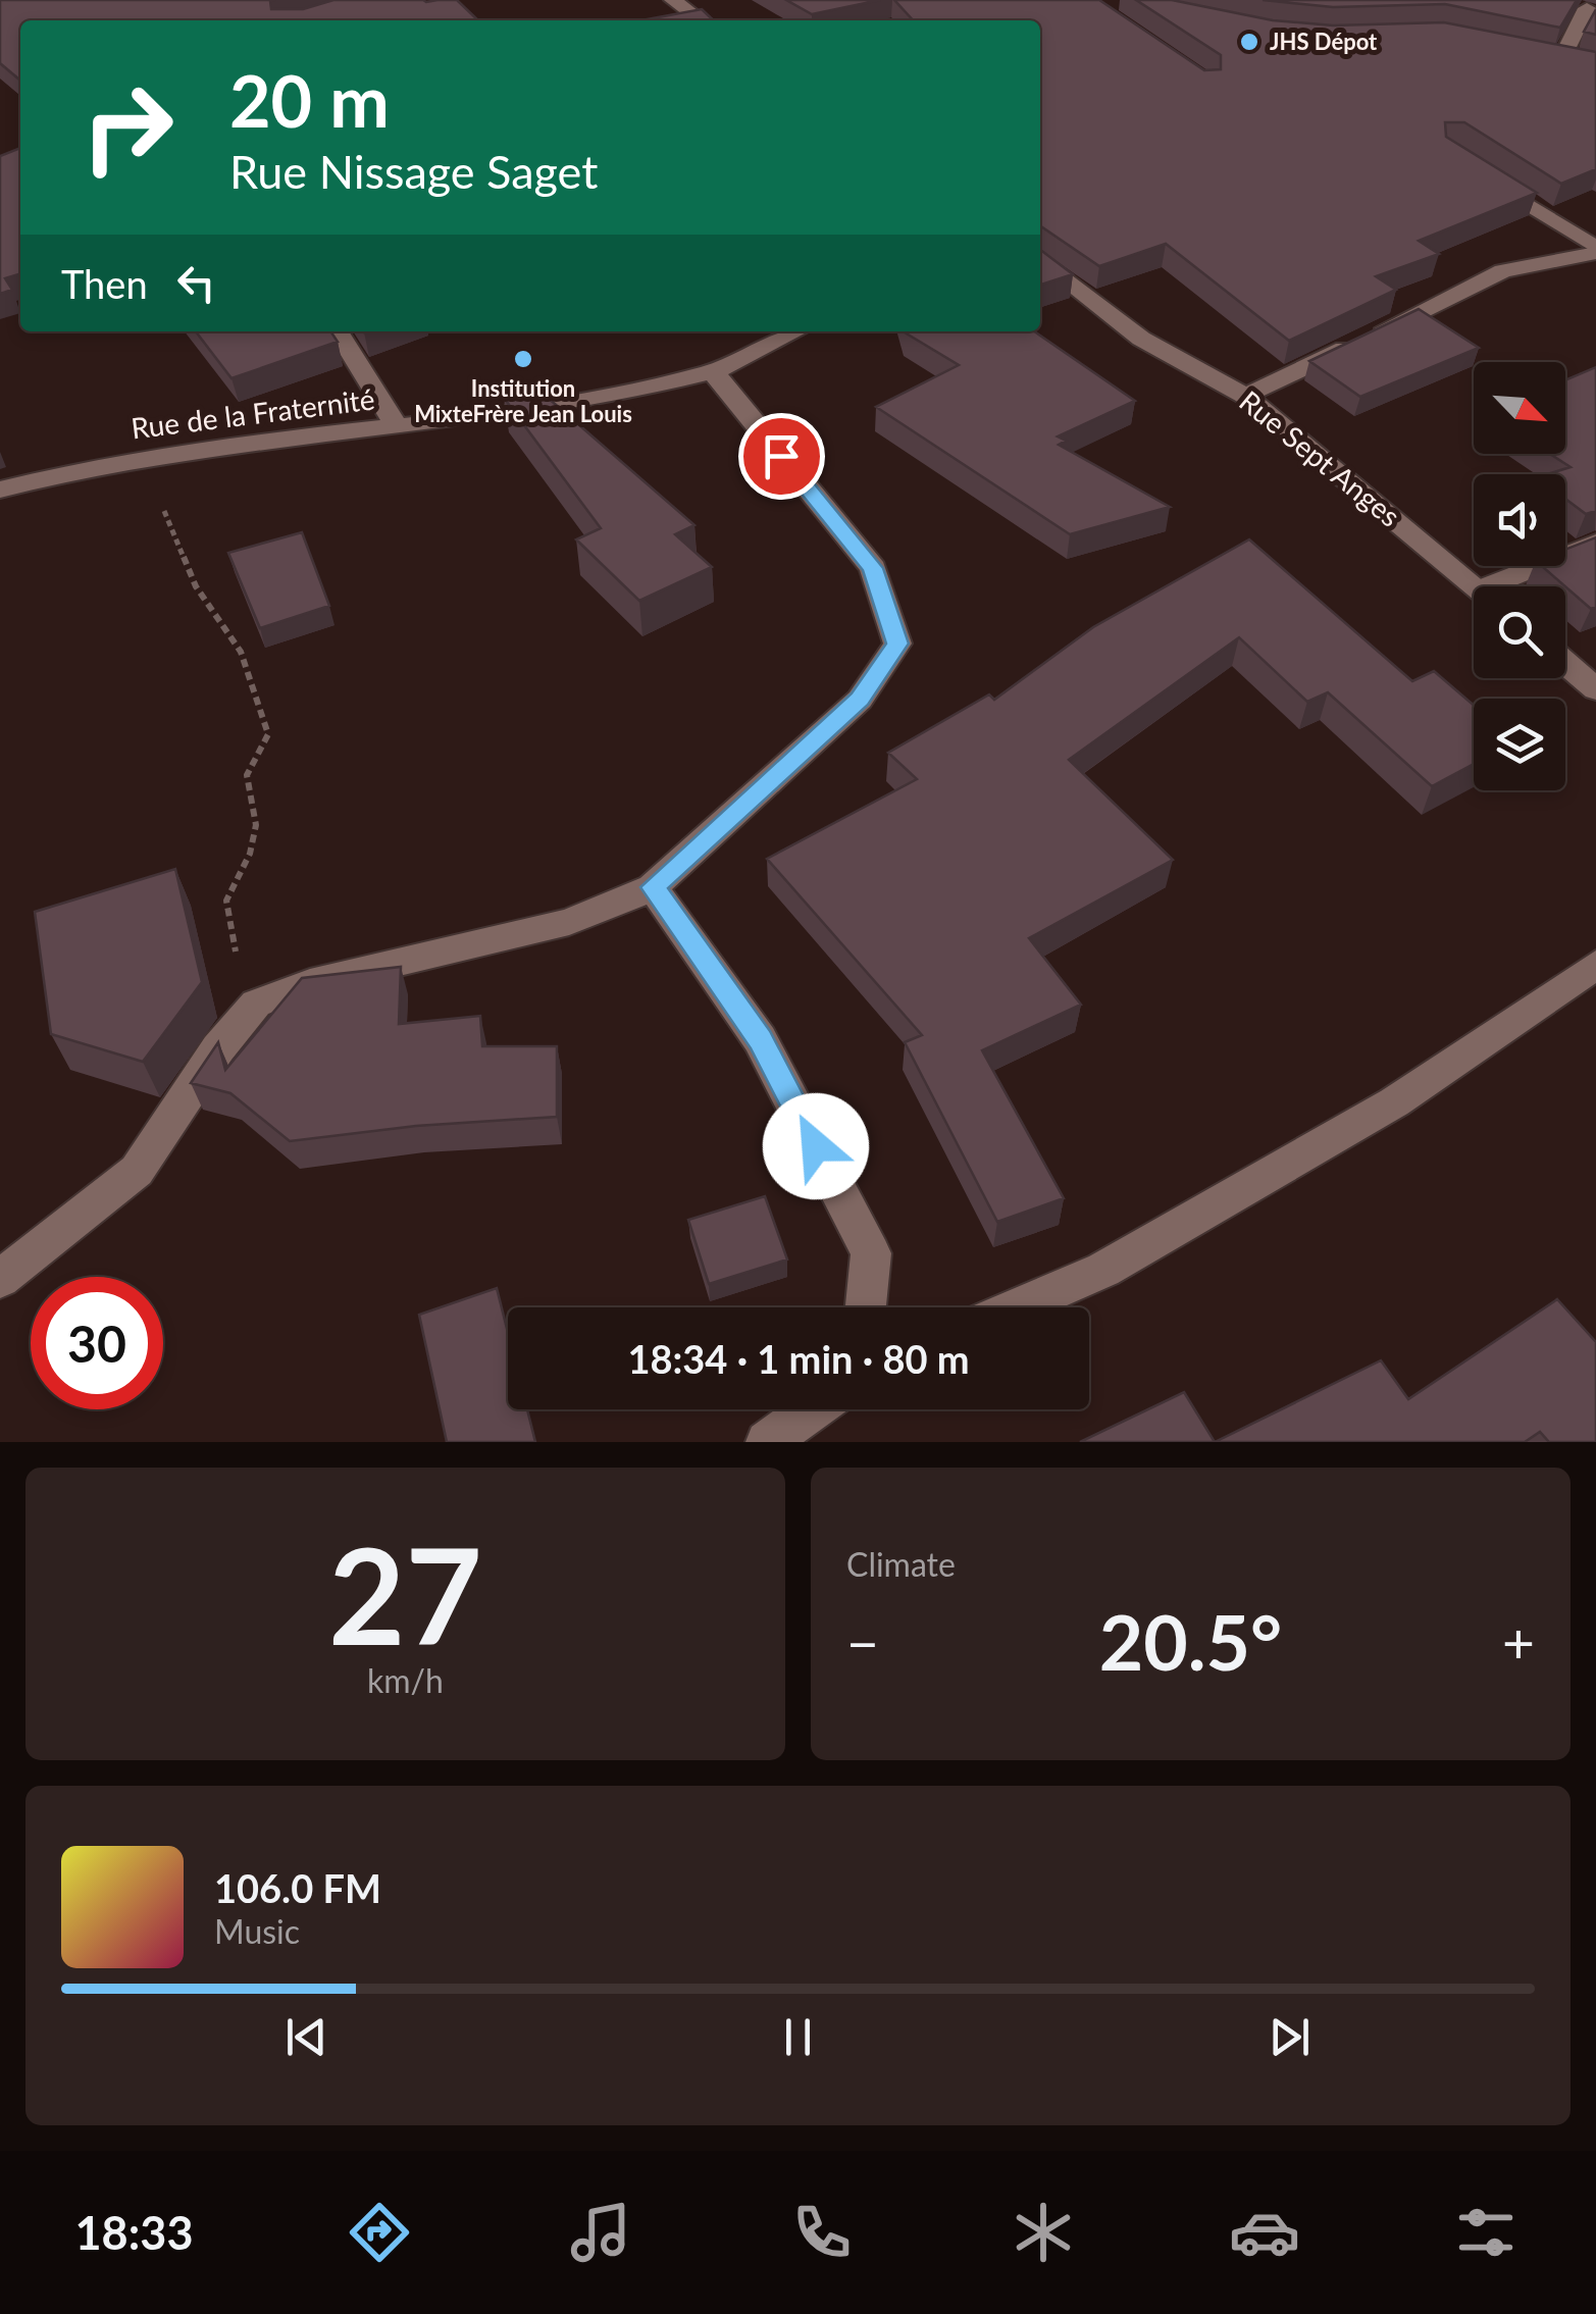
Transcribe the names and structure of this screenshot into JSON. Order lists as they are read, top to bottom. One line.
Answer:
{"streets":{"street":["Rue de la Fraternité","Rue Sept Anges"]},"places":["JHS Dépot","Institution MixteFrère Jean Louis"],"north":"bottom right","page":{"turn":["20 m","Rue Nissage Saget"],"then":"Then","limit":"30","trip":"18:34 · 1 min · 80 m","tile":[["27","km/h"],"Climate"],"heat":["−","20.5°","+"],"song":["106.0 FM","Music"],"tabs":"18:33"}}
